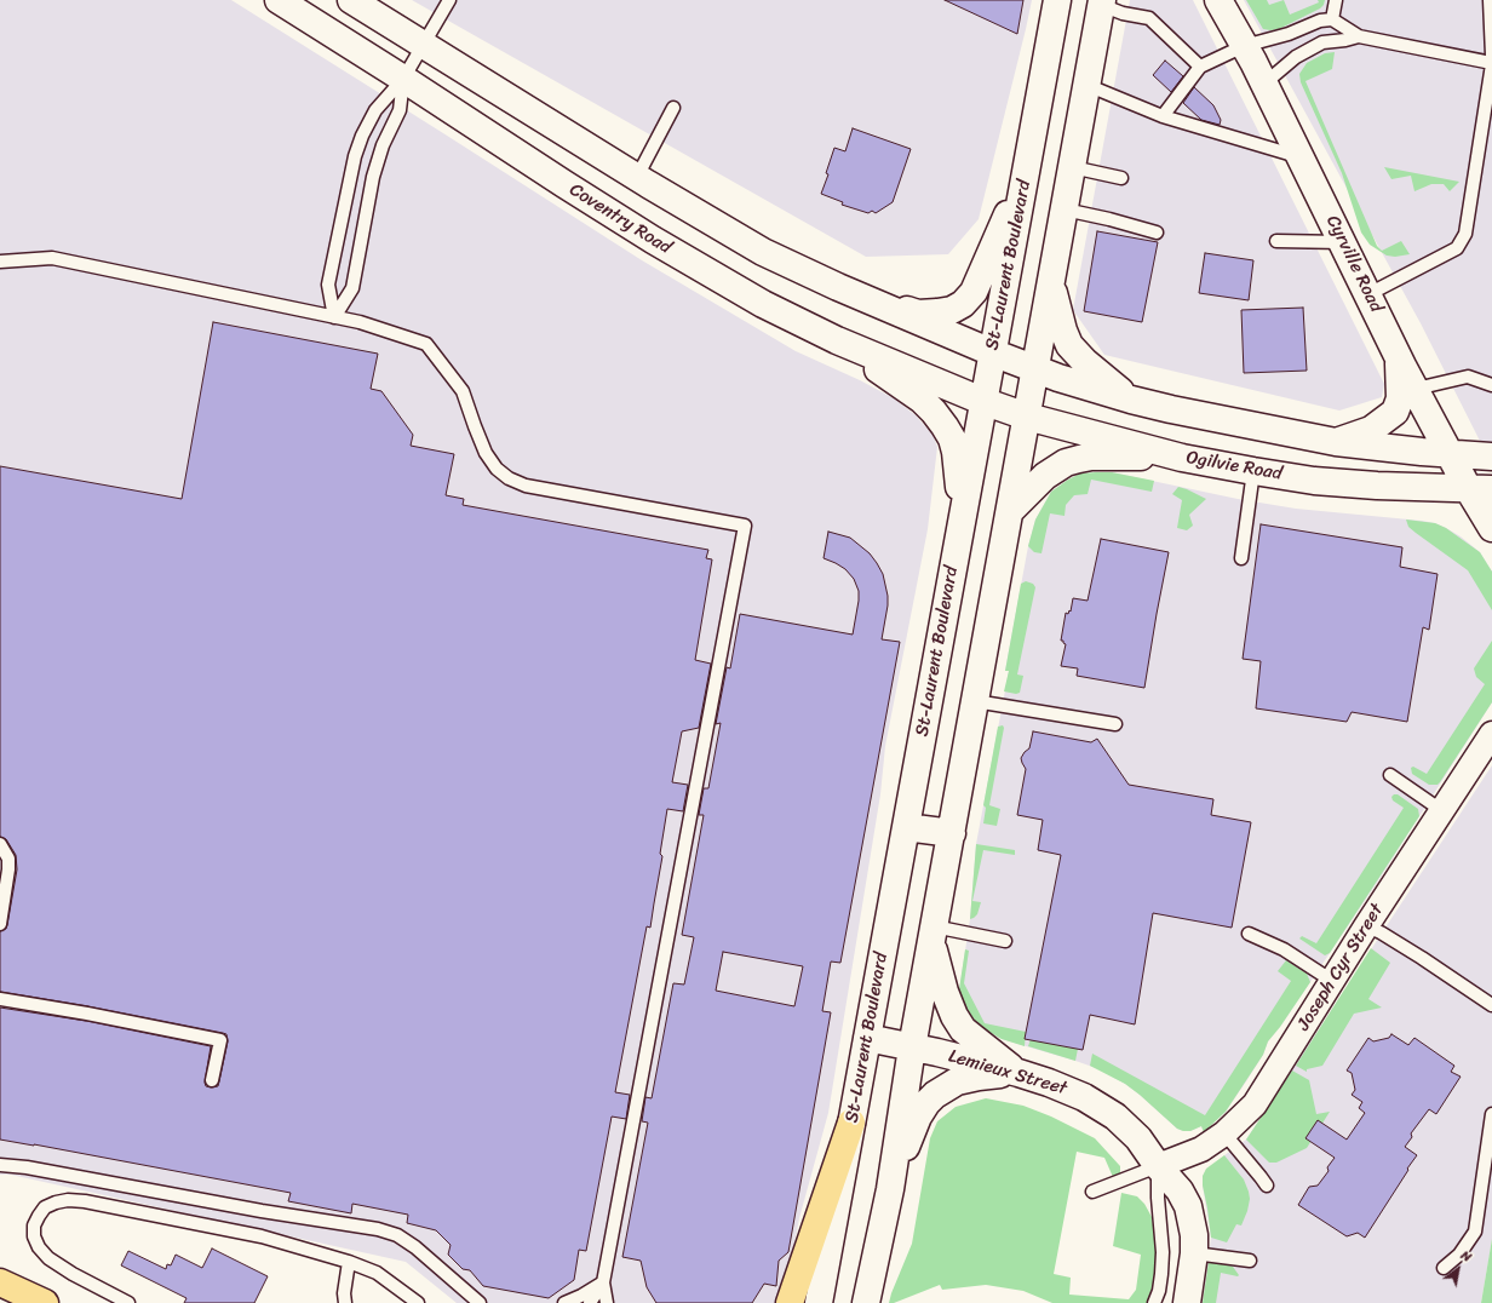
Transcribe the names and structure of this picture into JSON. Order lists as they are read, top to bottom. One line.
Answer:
{"streets":{"main road":["Coventry Road","Cyrville Road","St-Laurent Boulevard","Ogilvie Road","Lemieux Street"],"street":["Joseph Cyr Street"]},"crossings":[["Coventry Road","St-Laurent Boulevard"],["Coventry Road","Ogilvie Road"],["Cyrville Road","Ogilvie Road"],["St-Laurent Boulevard","Ogilvie Road"],["St-Laurent Boulevard","Lemieux Street"],["Joseph Cyr Street","Lemieux Street"]],"north":"top right"}
